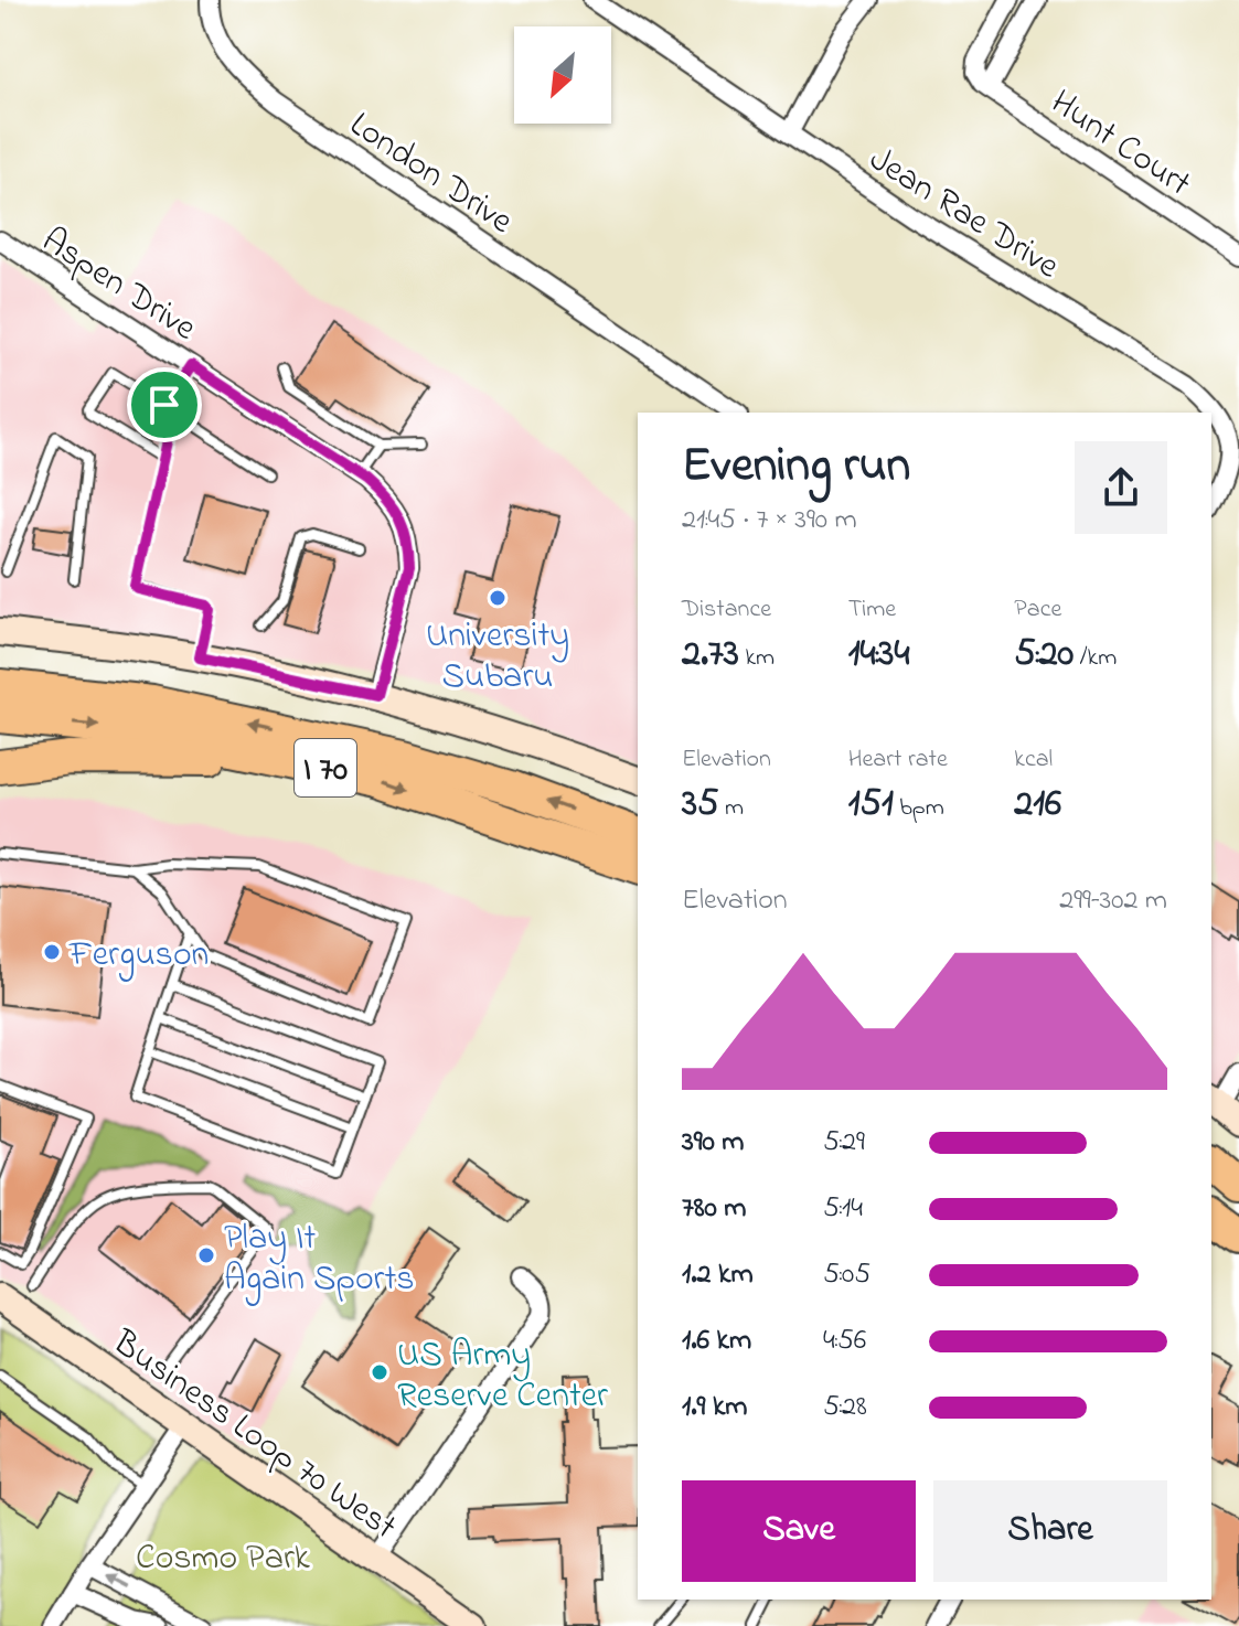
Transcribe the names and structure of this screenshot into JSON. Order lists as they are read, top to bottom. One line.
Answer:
{"streets":{"highway":["I 70"],"street":["Hunt Court","London Drive","Jean Rae Drive","Aspen Drive","Business Loop 70 West"]},"parks":["Cosmo Park"],"places":["University Subaru","Ferguson","Play It Again Sports","US Army Reserve Center"],"north":"bottom left","page":{"heading":["Evening run","21:45 · 7 × 390 m"],"stats":[["Distance","2.73 km"],["Time","14:34"],["Pace","5:20 /km"],["Elevation","35 m"],["Heart rate","151 bpm"],["kcal","216"]],"chart":["Elevation","299–302 m"],"list":[{"name":"390 m","note":"5:29"},{"name":"780 m","note":"5:14"},{"name":"1.2 km","note":"5:05"},{"name":"1.6 km","note":"4:56"},{"name":"1.9 km","note":"5:28"}],"buttons":["Save","Share"]}}
